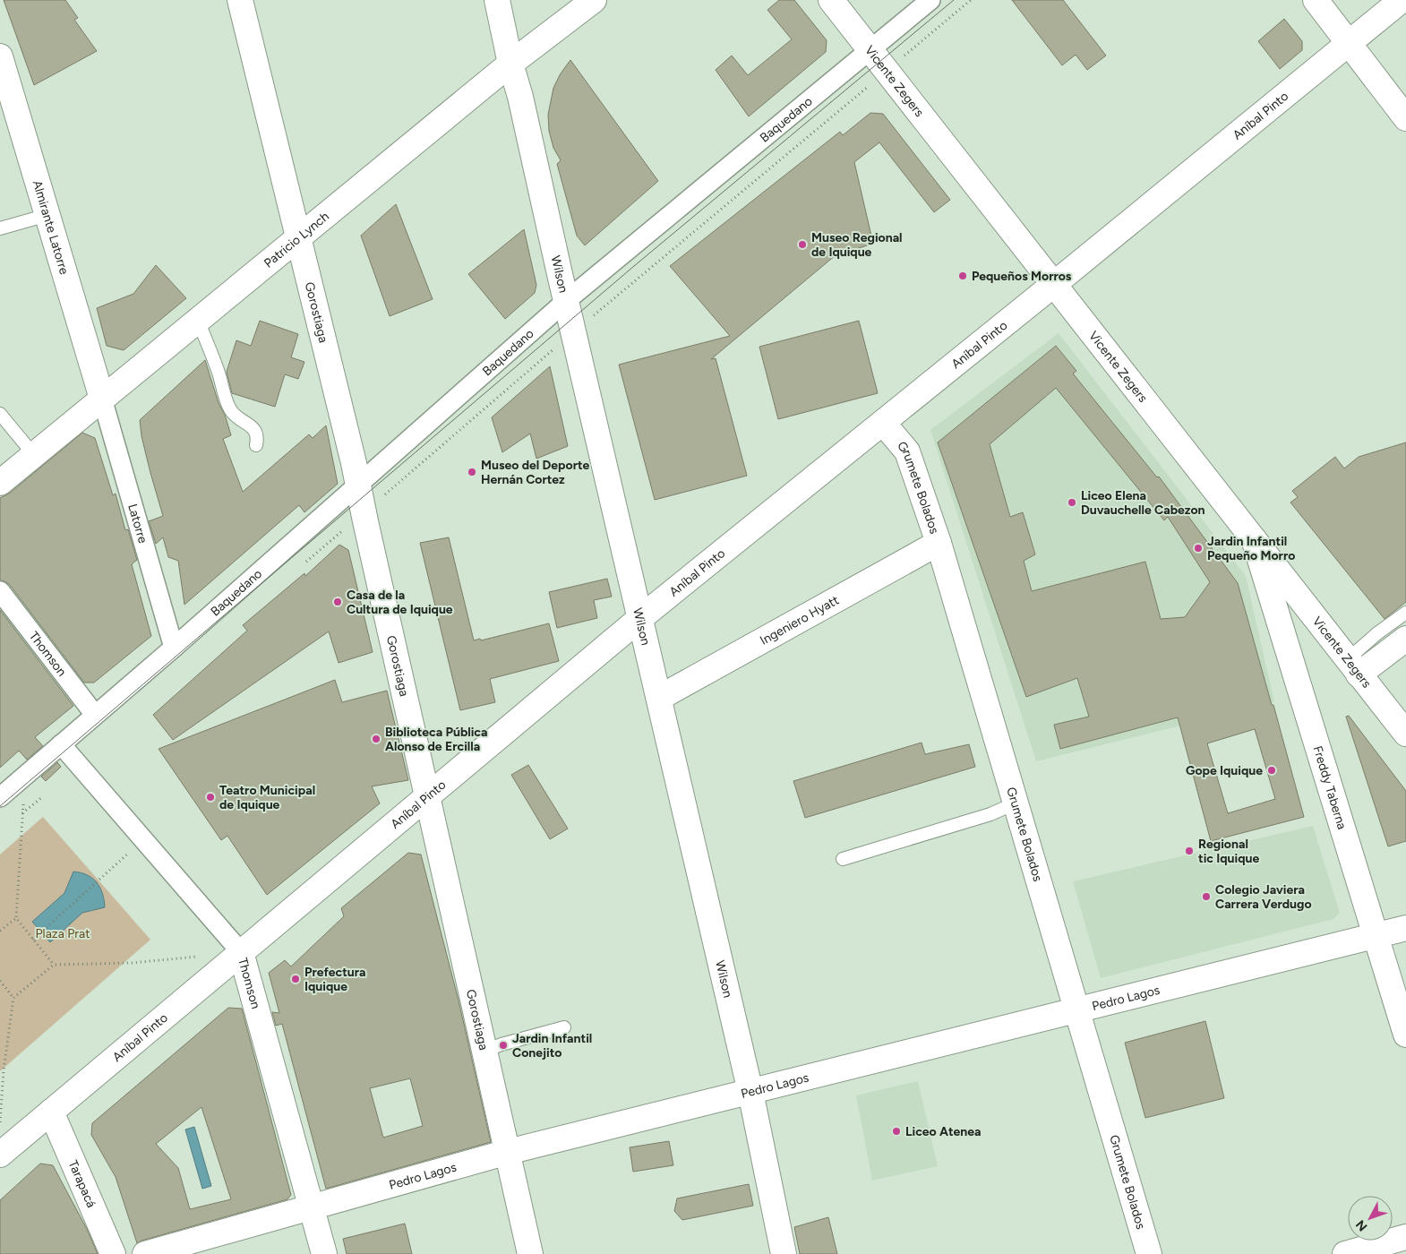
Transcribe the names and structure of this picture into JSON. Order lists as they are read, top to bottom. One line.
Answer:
{"streets":{"street":["Vicente Zegers","Aníbal Pinto","Baquedano","Almirante Latorre","Patricio Lynch","Wilson","Gorostiaga","Grumete Bolados","Latorre","Ingeniero Hyatt","Thomson","Freddy Taberna","Pedro Lagos","Tarapacá"]},"crossings":[["Vicente Zegers","Aníbal Pinto"],["Vicente Zegers","Baquedano"],["Vicente Zegers","Freddy Taberna"],["Aníbal Pinto","Wilson"],["Aníbal Pinto","Gorostiaga"],["Aníbal Pinto","Grumete Bolados"],["Aníbal Pinto","Thomson"],["Aníbal Pinto","Tarapacá"],["Baquedano","Wilson"],["Baquedano","Gorostiaga"],["Baquedano","Latorre"],["Baquedano","Thomson"],["Almirante Latorre","Patricio Lynch"],["Almirante Latorre","Latorre"],["Patricio Lynch","Wilson"],["Patricio Lynch","Gorostiaga"],["Patricio Lynch","Latorre"],["Wilson","Ingeniero Hyatt"],["Wilson","Pedro Lagos"],["Gorostiaga","Pedro Lagos"],["Grumete Bolados","Ingeniero Hyatt"],["Grumete Bolados","Pedro Lagos"],["Thomson","Pedro Lagos"],["Freddy Taberna","Pedro Lagos"]],"parks":["Plaza Prat"],"places":["Museo Regional de Iquique","Pequeños Morros","Museo del Deporte Hernán Cortez","Liceo Elena Duvauchelle Cabezon","Jardin Infantil Pequeño Morro","Casa de la Cultura de Iquique","Biblioteca Pública Alonso de Ercilla","Gope Iquique","Teatro Municipal de Iquique","Regional tic Iquique","Colegio Javiera Carrera Verdugo","Prefectura Iquique","Jardin Infantil Conejito","Liceo Atenea"],"north":"bottom left"}
